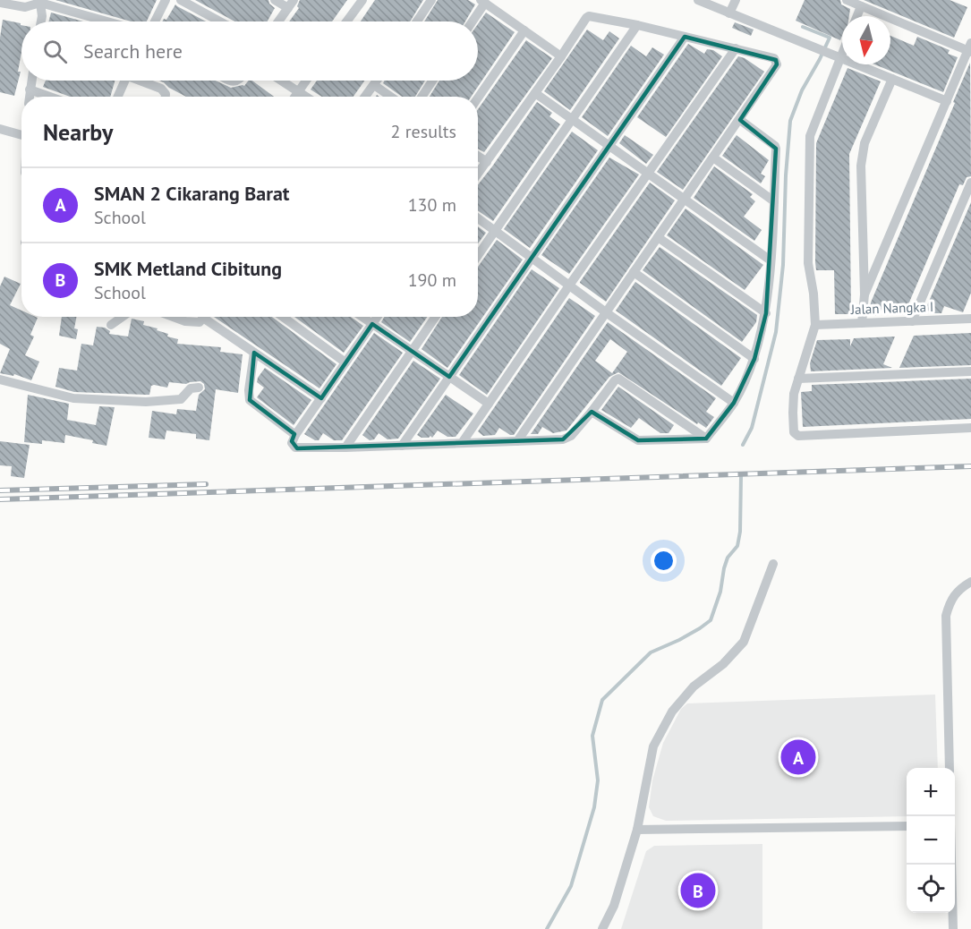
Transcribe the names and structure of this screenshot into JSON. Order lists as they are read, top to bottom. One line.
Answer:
{"streets":{"street":["Jalan Nangka I"]},"north":"bottom","page":{"search":"Search here","heading":["Nearby","2 results"],"list":[{"mark":"A","name":"SMAN 2 Cikarang Barat","note":"School","value":"130 m"},{"mark":"B","name":"SMK Metland Cibitung","note":"School","value":"190 m"}],"pins":["A","B"],"map_buttons":["+","−"]}}
